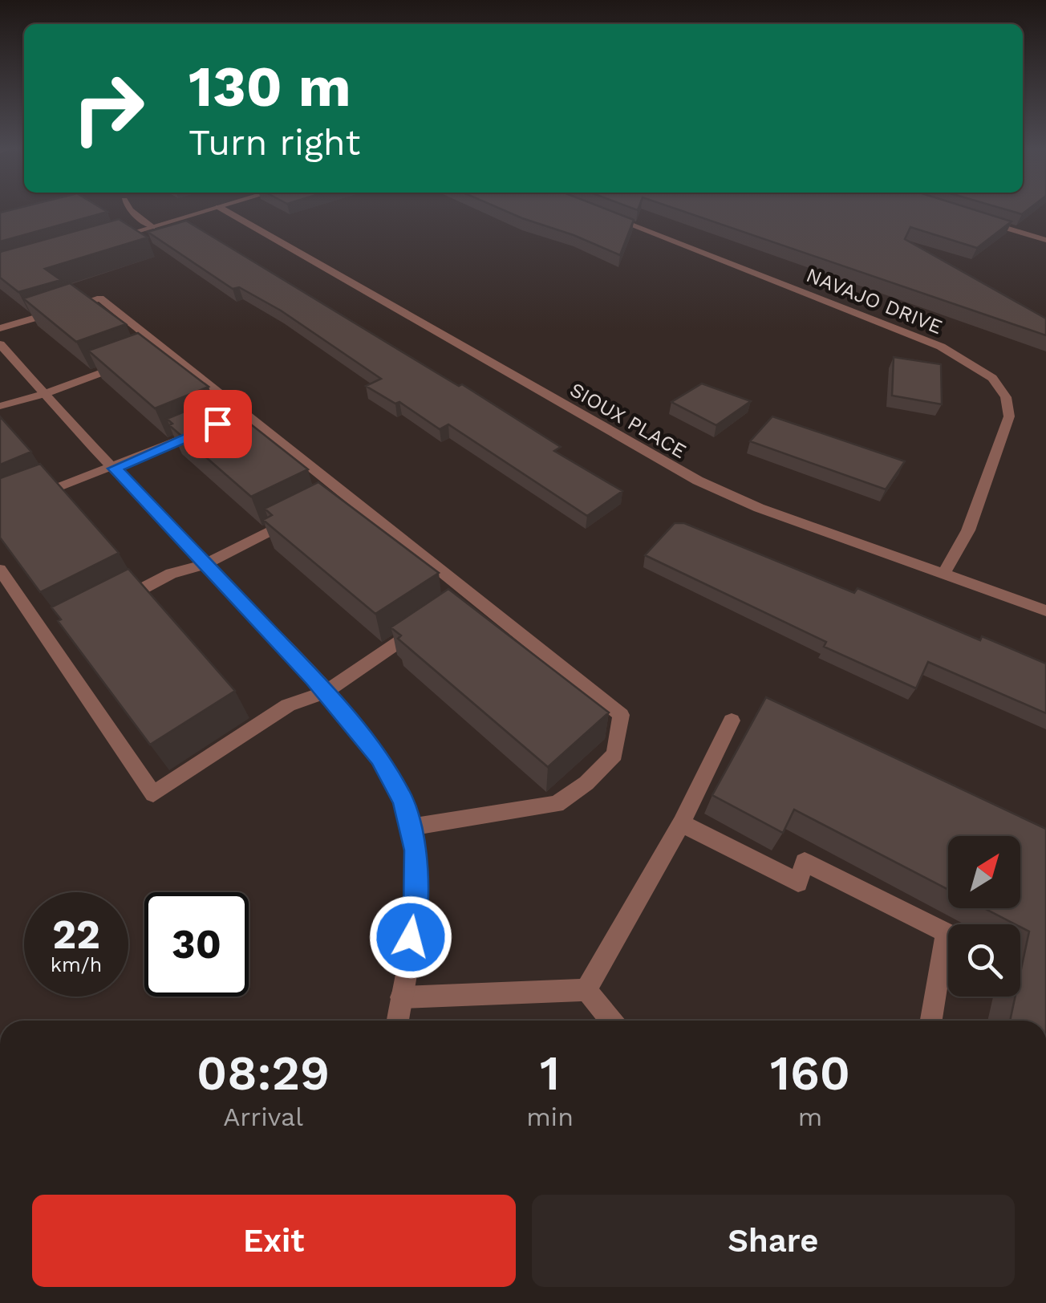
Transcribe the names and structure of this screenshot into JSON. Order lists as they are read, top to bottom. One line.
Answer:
{"streets":{"street":["NAVAJO DRIVE","SIOUX PLACE"]},"crossings":[["NAVAJO DRIVE","SIOUX PLACE"]],"north":"top right","page":{"turn":["130 m","Turn right"],"speed":"22 km/h","limit":"30","eta":["08:29","Arrival","1","min","160","m"],"buttons":["Exit","Share"]}}
